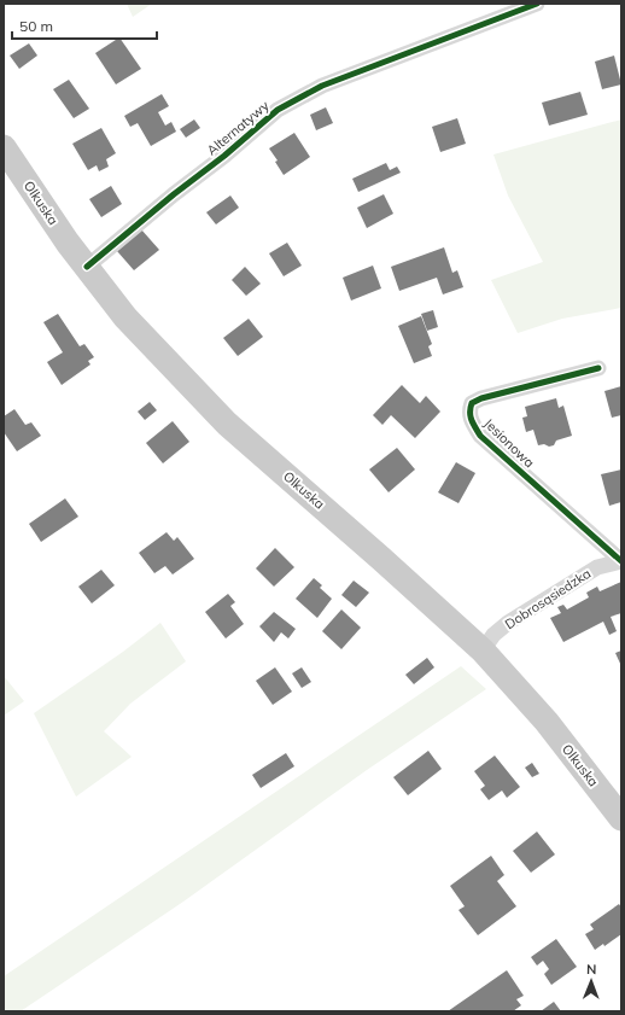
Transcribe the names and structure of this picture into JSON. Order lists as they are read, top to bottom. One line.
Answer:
{"streets":{"main road":["Olkuska"],"street":["Alternatywy","Jesionowa","Dobrosąsiedzka"]},"crossings":[["Alternatywy","Olkuska"],["Olkuska","Dobrosąsiedzka"],["Jesionowa","Dobrosąsiedzka"]],"scale_bar":"50 m","north":"top"}
